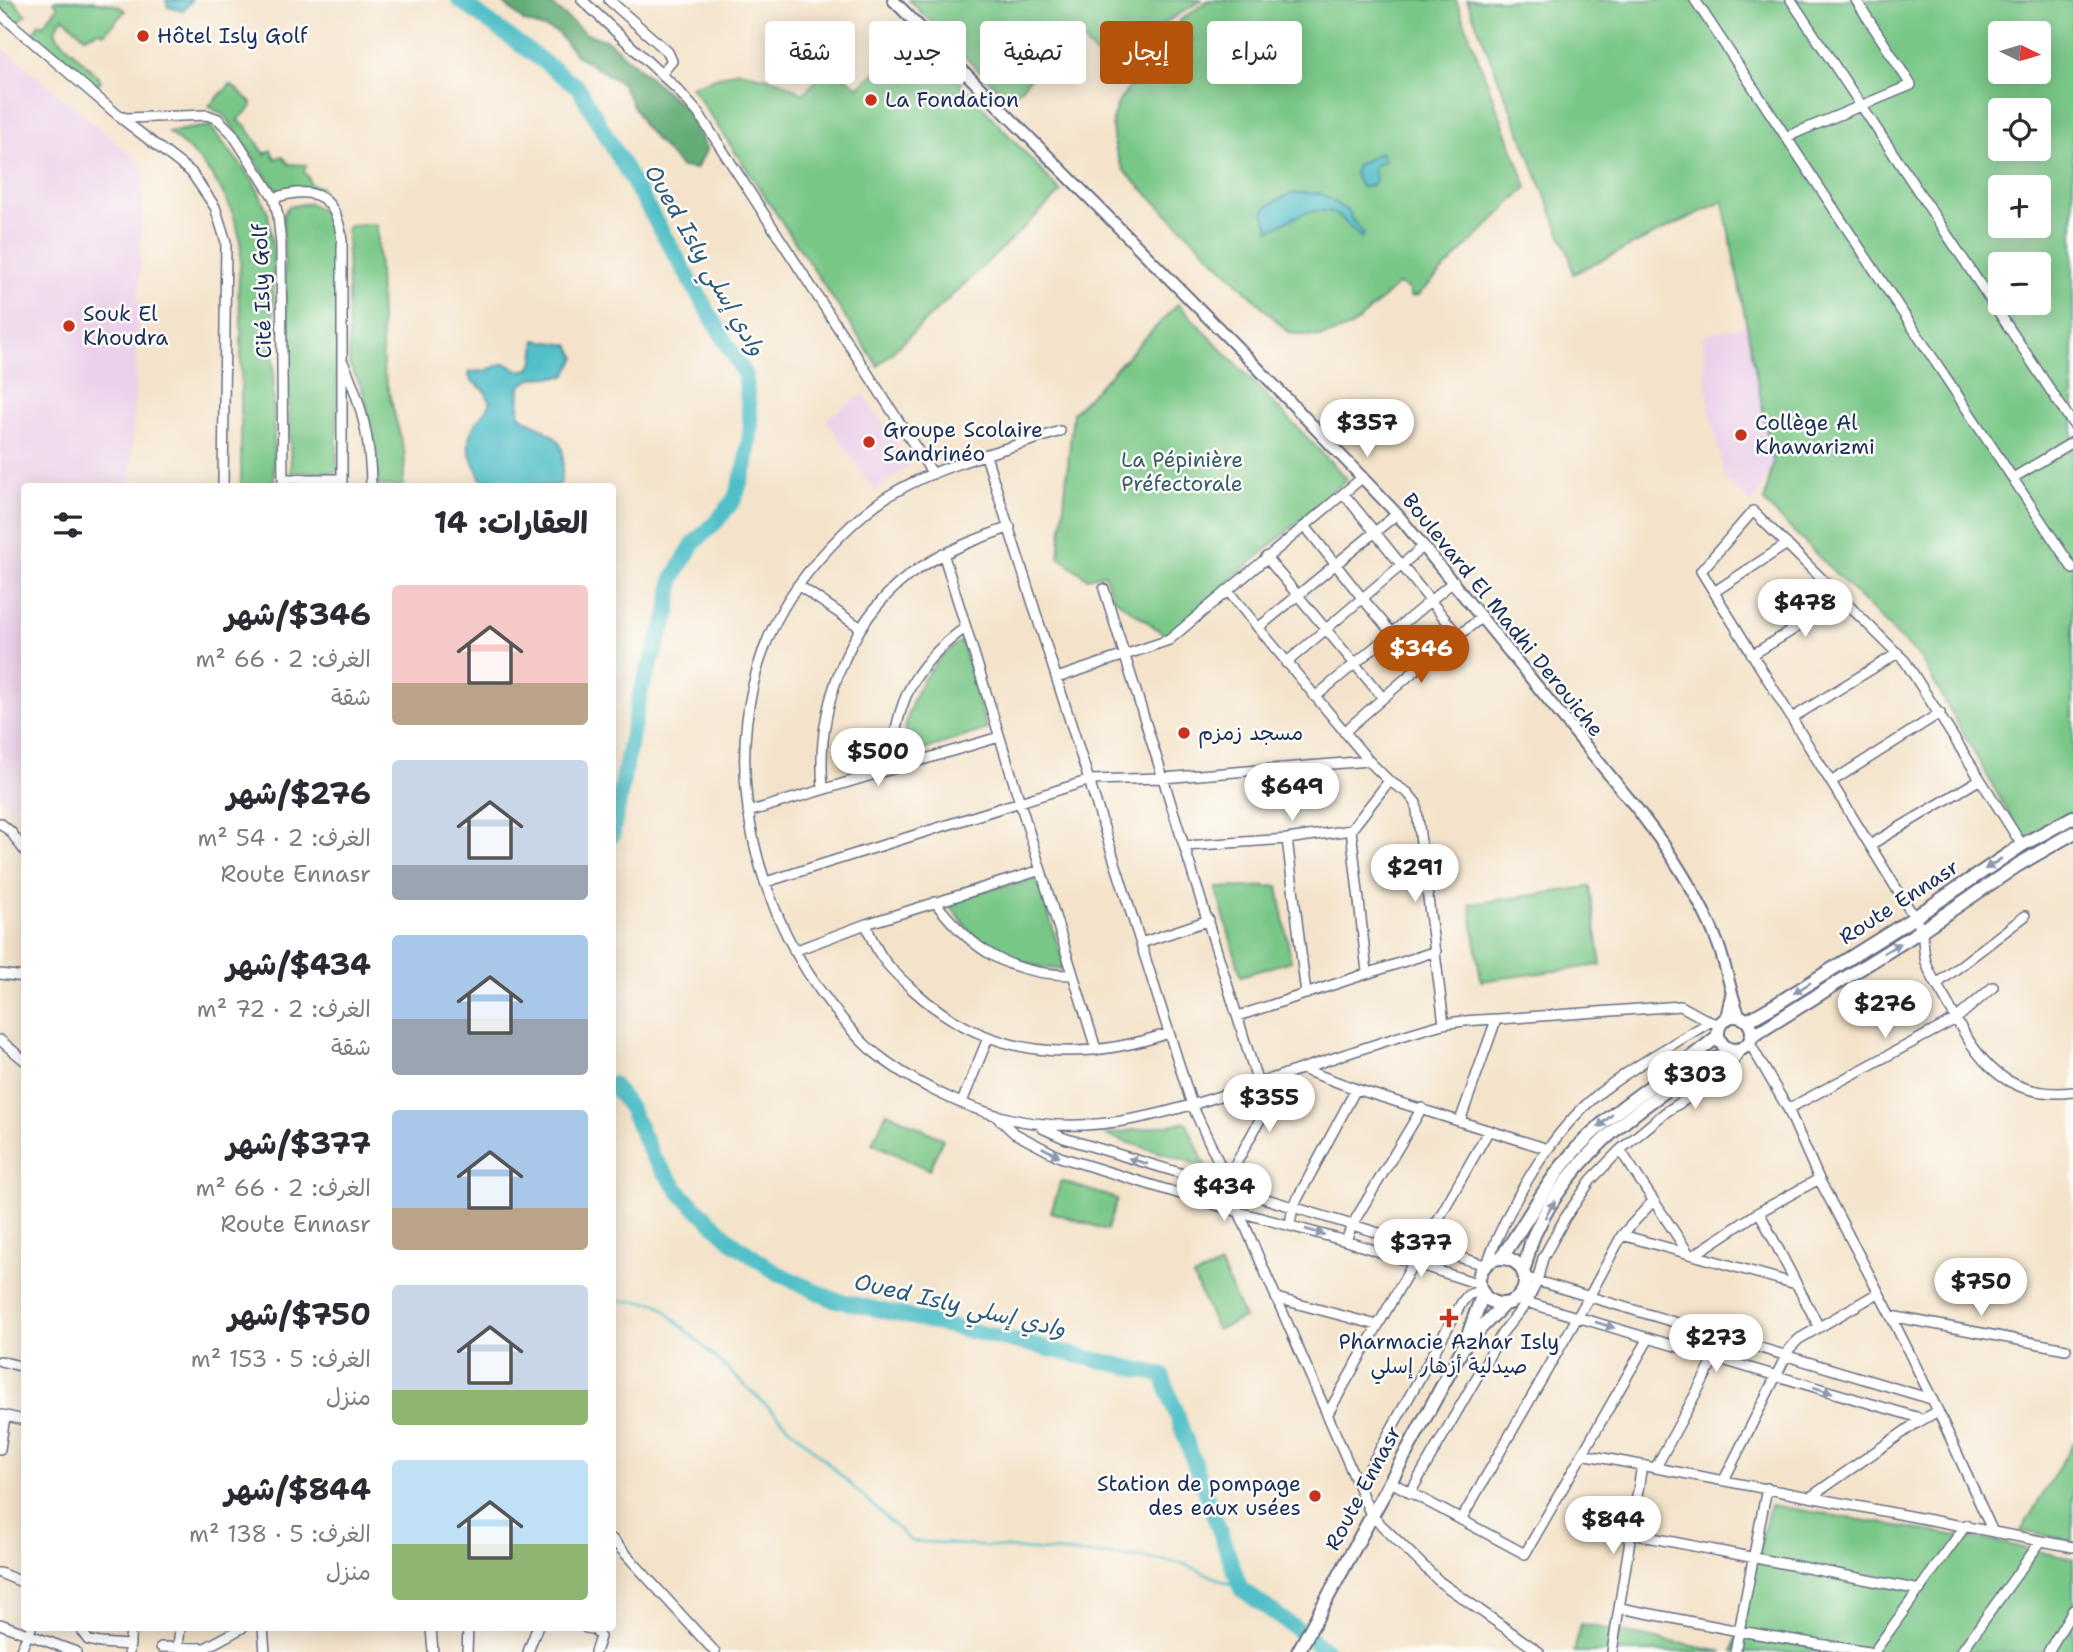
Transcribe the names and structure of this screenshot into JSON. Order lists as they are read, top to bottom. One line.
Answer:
{"streets":{"main road":["Route Ennasr"],"street":["Cité Isly Golf","Boulevard El Madhi Derouiche"]},"crossings":[["Boulevard El Madhi Derouiche","Route Ennasr"]],"water":["Oued Isly وادي إسلي"],"parks":["La Pépinière Préfectorale"],"places":{"other":["Hôtel Isly Golf","La Fondation","Souk El Khoudra","Collège Al Khawarizmi","Groupe Scolaire Sandrinéo","مسجد زمزم","Station de pompage des eaux usées"],"health":["Pharmacie Azhar Isly صيدلية أزهار إسلي"]},"north":"right","page":{"map_buttons":["+","−"],"chip":["شراء","إيجار","تصفية","جديد","شقة"],"price":["$357","$478","$346","$500","$649","$291","$276","$303","$355","$434","$377","$750","$273","$844"],"heading":"العقارات: 14","list":[{"name":"$346/شهر","note":"الغرف: 2 · 66 m² · شقة"},{"name":"$276/شهر","note":"الغرف: 2 · 54 m² · Route Ennasr"},{"name":"$434/شهر","note":"الغرف: 2 · 72 m² · شقة"},{"name":"$377/شهر","note":"الغرف: 2 · 66 m² · Route Ennasr"},{"name":"$750/شهر","note":"الغرف: 5 · 153 m² · منزل"},{"name":"$844/شهر","note":"الغرف: 5 · 138 m² · منزل"}]}}
